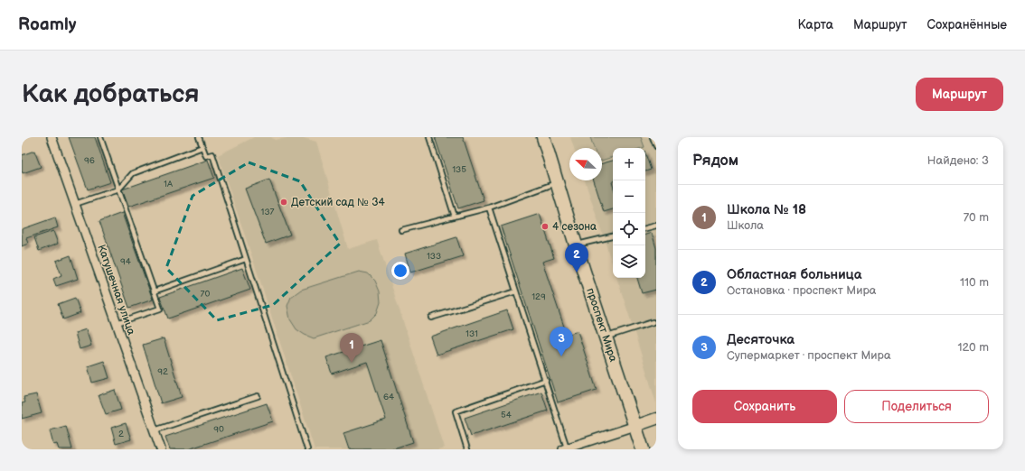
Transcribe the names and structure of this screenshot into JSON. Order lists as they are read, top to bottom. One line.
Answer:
{"streets":{"main road":["проспект Мира"],"street":["Катушечная улица"]},"places":["Детский сад № 34","4 сезона"],"house_numbers":["96","135","1А","137","133","94","70","129","131","92","64","54","90","2"],"north":"top left","page":{"header":"Roamly","nav":["Карта","Маршрут","Сохранённые"],"buttons":["Маршрут",["Сохранить","Поделиться"]],"title":"Как добраться","heading":["Рядом","Найдено: 3"],"map_buttons":["+","−"],"list":[{"mark":"1","name":"Школа № 18","note":"Школа","value":"70 m"},{"mark":"2","name":"Областная больница","note":"Остановка · проспект Мира","value":"110 m"},{"mark":"3","name":"Десяточка","note":"Супермаркет · проспект Мира","value":"120 m"}],"pins":["2","3","1"]}}
